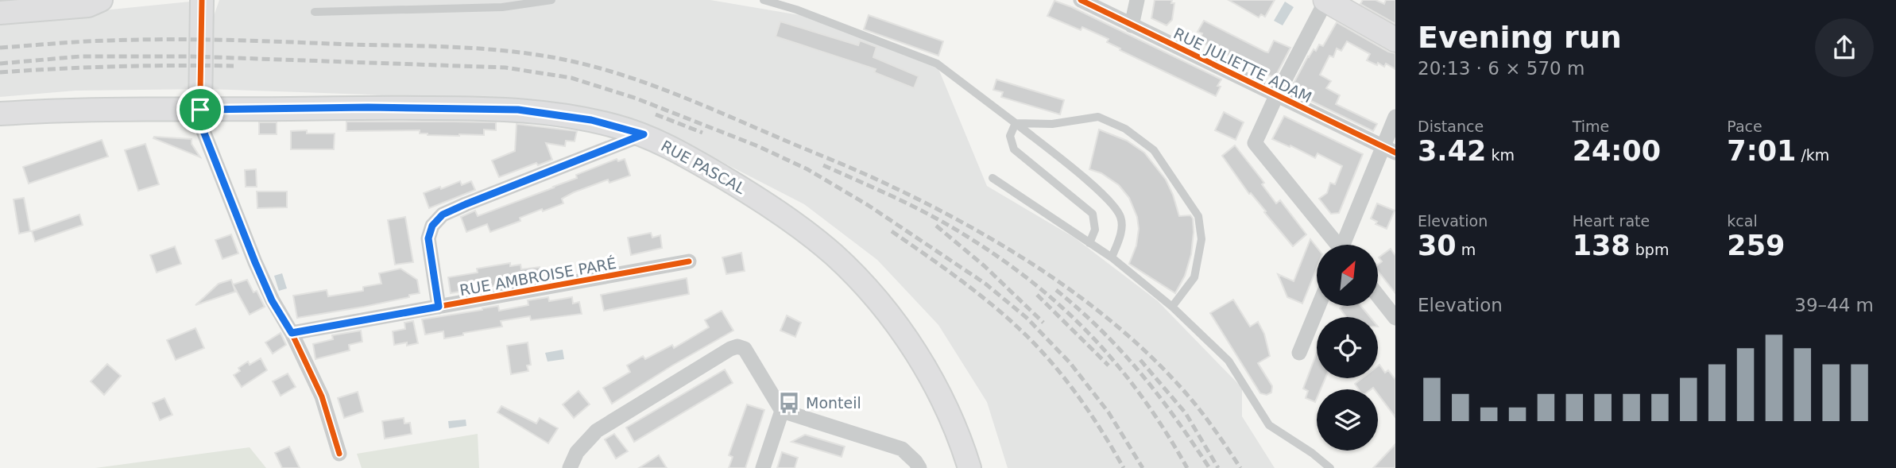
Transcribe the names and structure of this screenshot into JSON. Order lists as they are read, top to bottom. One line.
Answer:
{"streets":{"main road":["RUE PASCAL"],"street":["RUE JULIETTE ADAM","RUE AMBROISE PARÉ"]},"places":{"bus stop":["Monteil"]},"north":"top right","page":{"heading":["Evening run","20:13 · 6 × 570 m"],"stats":[["Distance","3.42 km"],["Time","24:00"],["Pace","7:01 /km"],["Elevation","30 m"],["Heart rate","138 bpm"],["kcal","259"]],"chart":["Elevation","39–44 m"]}}
